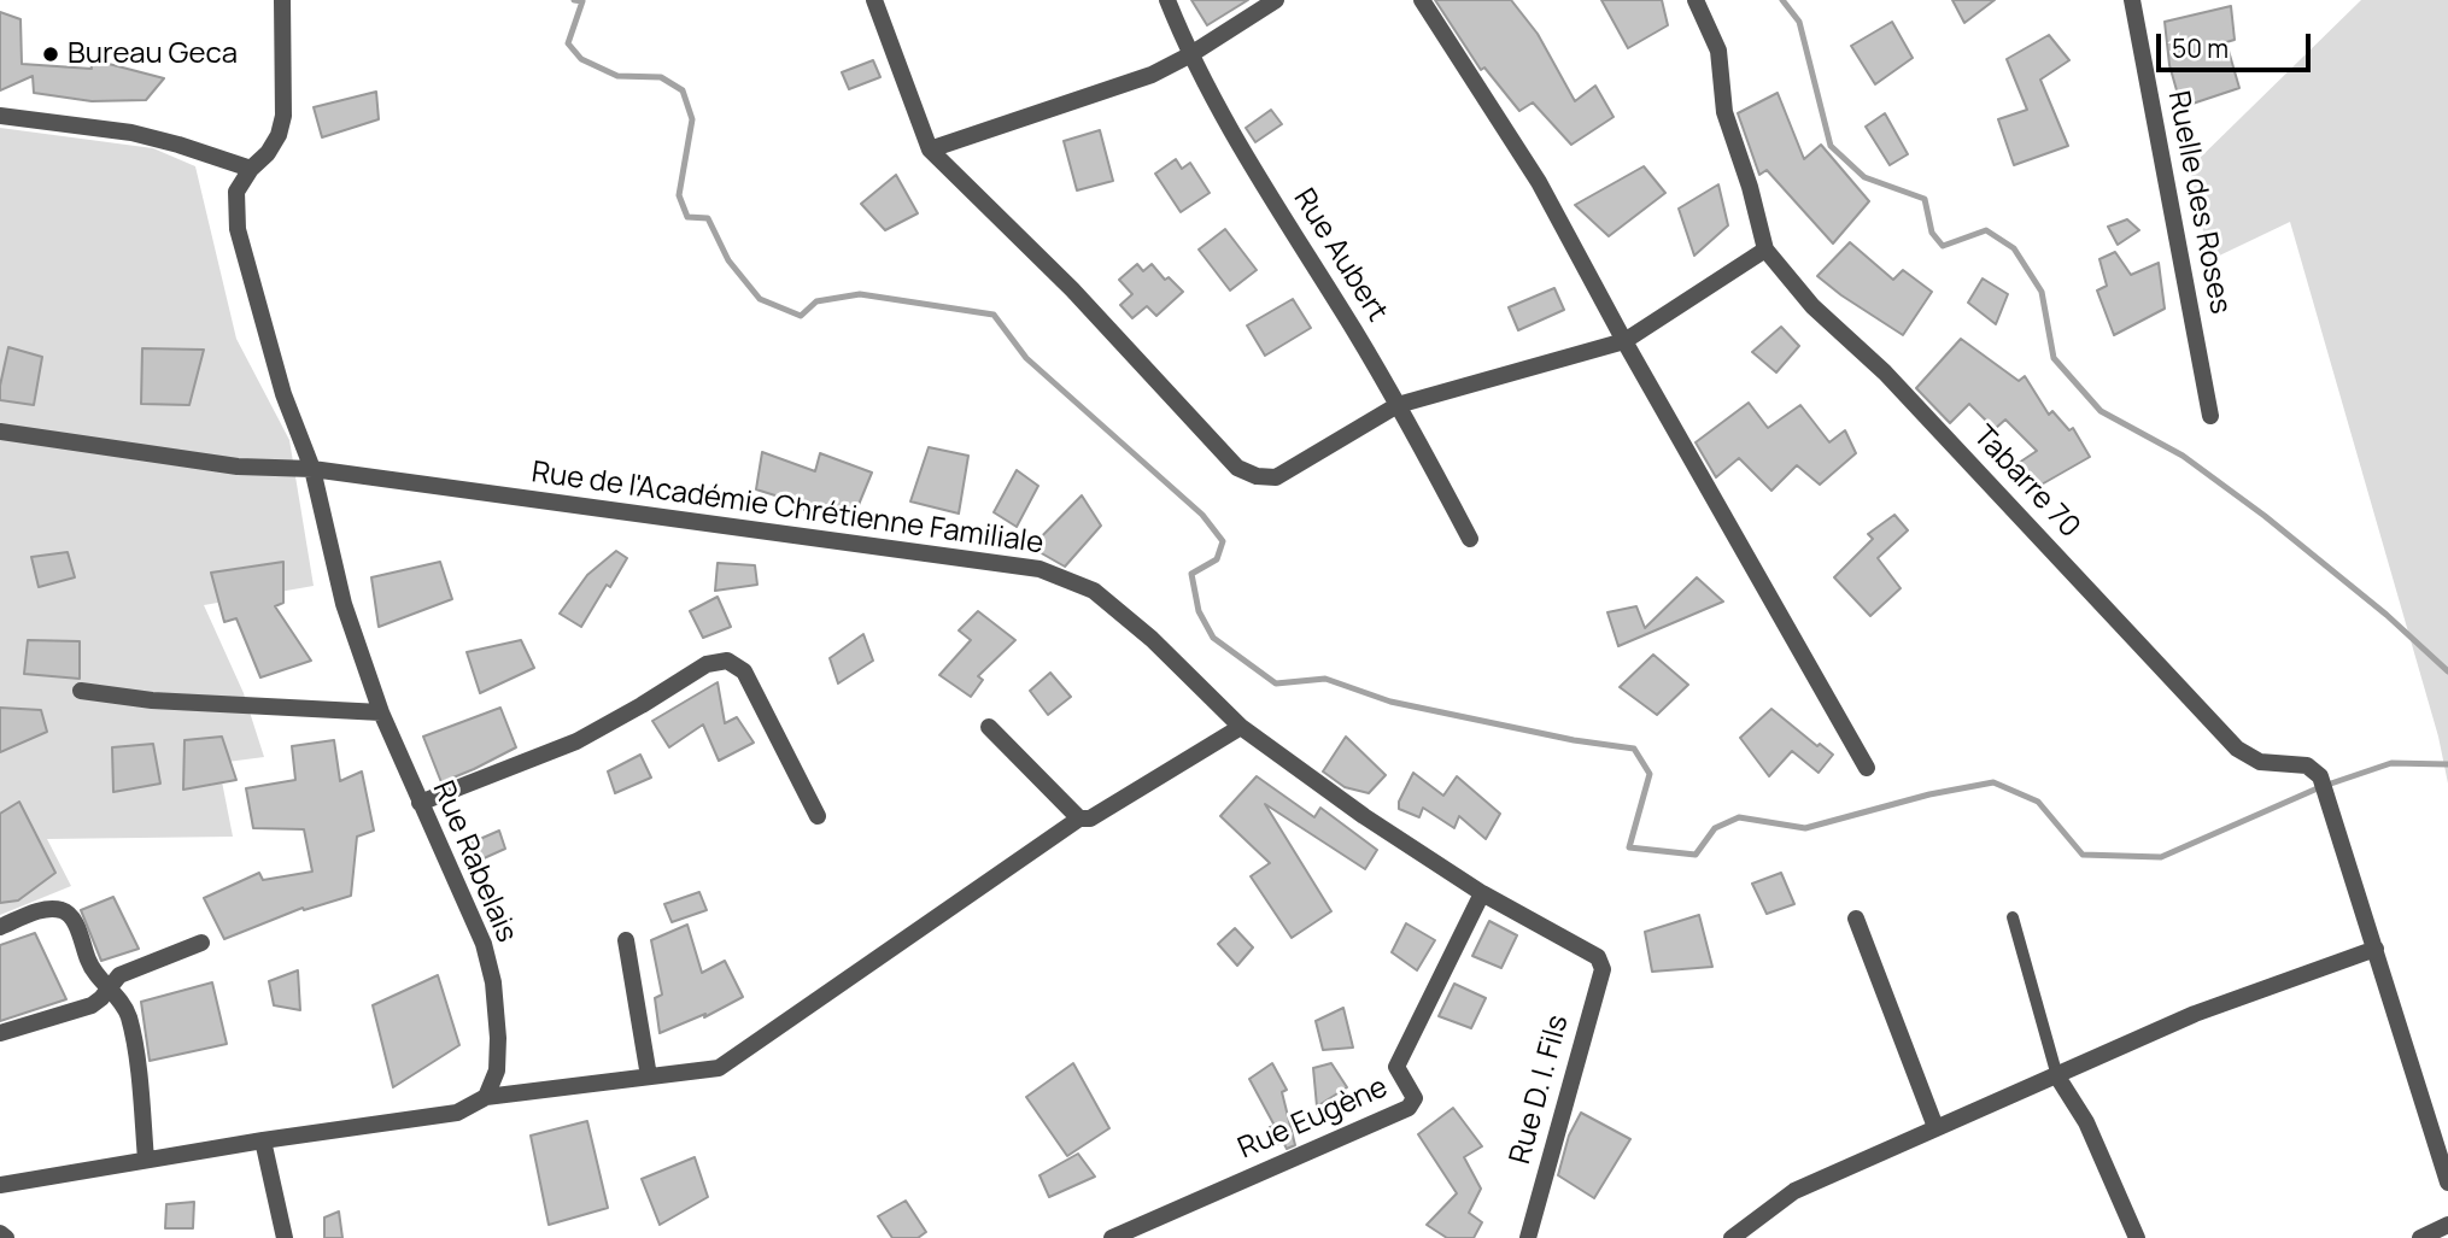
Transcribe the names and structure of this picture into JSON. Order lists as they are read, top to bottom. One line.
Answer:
{"streets":{"street":["Ruelle des Roses","Rue Aubert","Tabarre 70","Rue de l'Académie Chrétienne Familiale","Rue Rabelais","Rue D. I. Fils","Rue Eugène"]},"crossings":[["Rue de l'Académie Chrétienne Familiale","Rue Rabelais"],["Rue de l'Académie Chrétienne Familiale","Rue D. I. Fils"],["Rue de l'Académie Chrétienne Familiale","Rue Eugène"]],"places":["Bureau Geca"],"scale_bar":"50 m"}
